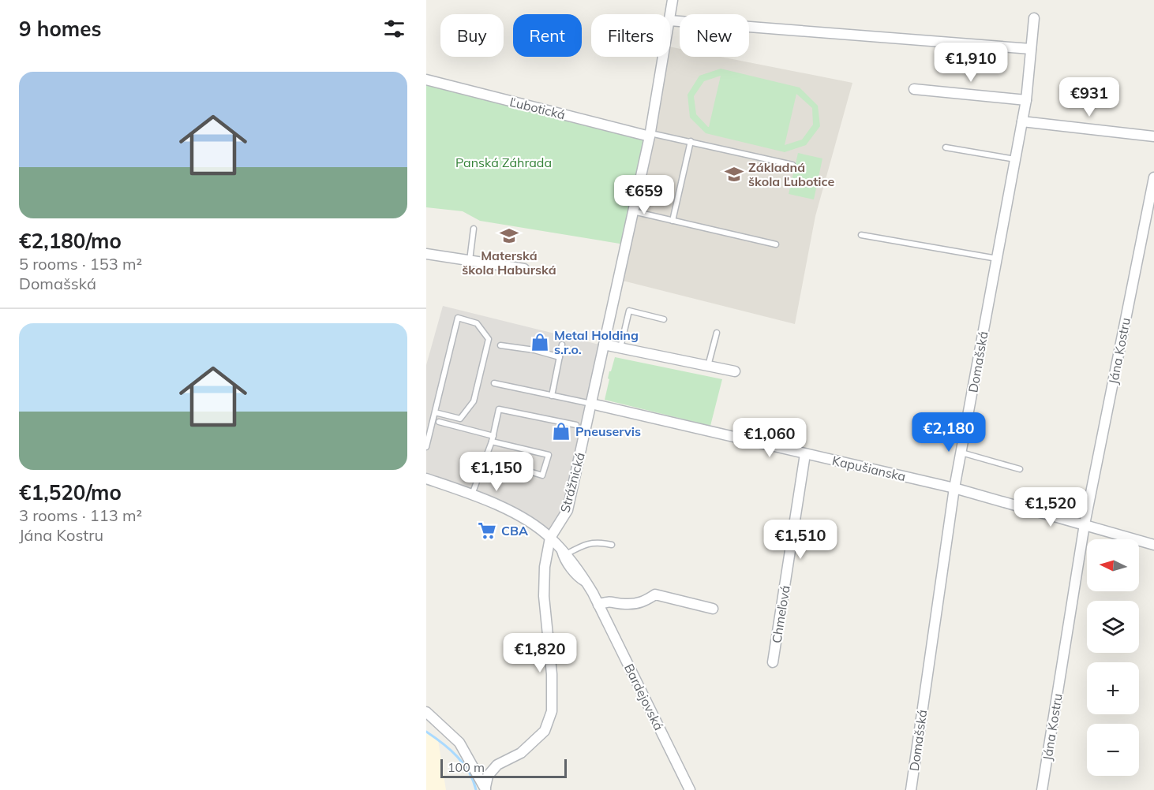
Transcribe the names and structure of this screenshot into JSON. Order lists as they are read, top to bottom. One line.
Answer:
{"streets":{"street":["Ľubotická","Jána Kostru","Domašská","Kapušianska","Strážnická","Chmeľová","Bardejovská"]},"crossings":[["Ľubotická","Strážnická"],["Domašská","Kapušianska"],["Kapušianska","Strážnická"],["Kapušianska","Chmeľová"],["Strážnická","Bardejovská"]],"parks":["Panská Záhrada"],"places":{"school or university":["Základná škola Ľubotice","Materská škola Haburská"],"shop":["Metal Holding s.r.o.","Pneuservis"],"supermarket":["CBA"]},"scale_bar":"100 m","north":"left","page":{"heading":"9 homes","chip":["Buy","Rent","Filters","New"],"price":["€1,910","€931","€659","€2,180","€1,060","€1,150","€1,520","€1,510","€1,820"],"list":[{"name":"€2,180/mo","note":"5 rooms · 153 m² · Domašská"},{"name":"€1,520/mo","note":"3 rooms · 113 m² · Jána Kostru"}],"map_buttons":["+","−"],"scale":"100 m"}}
